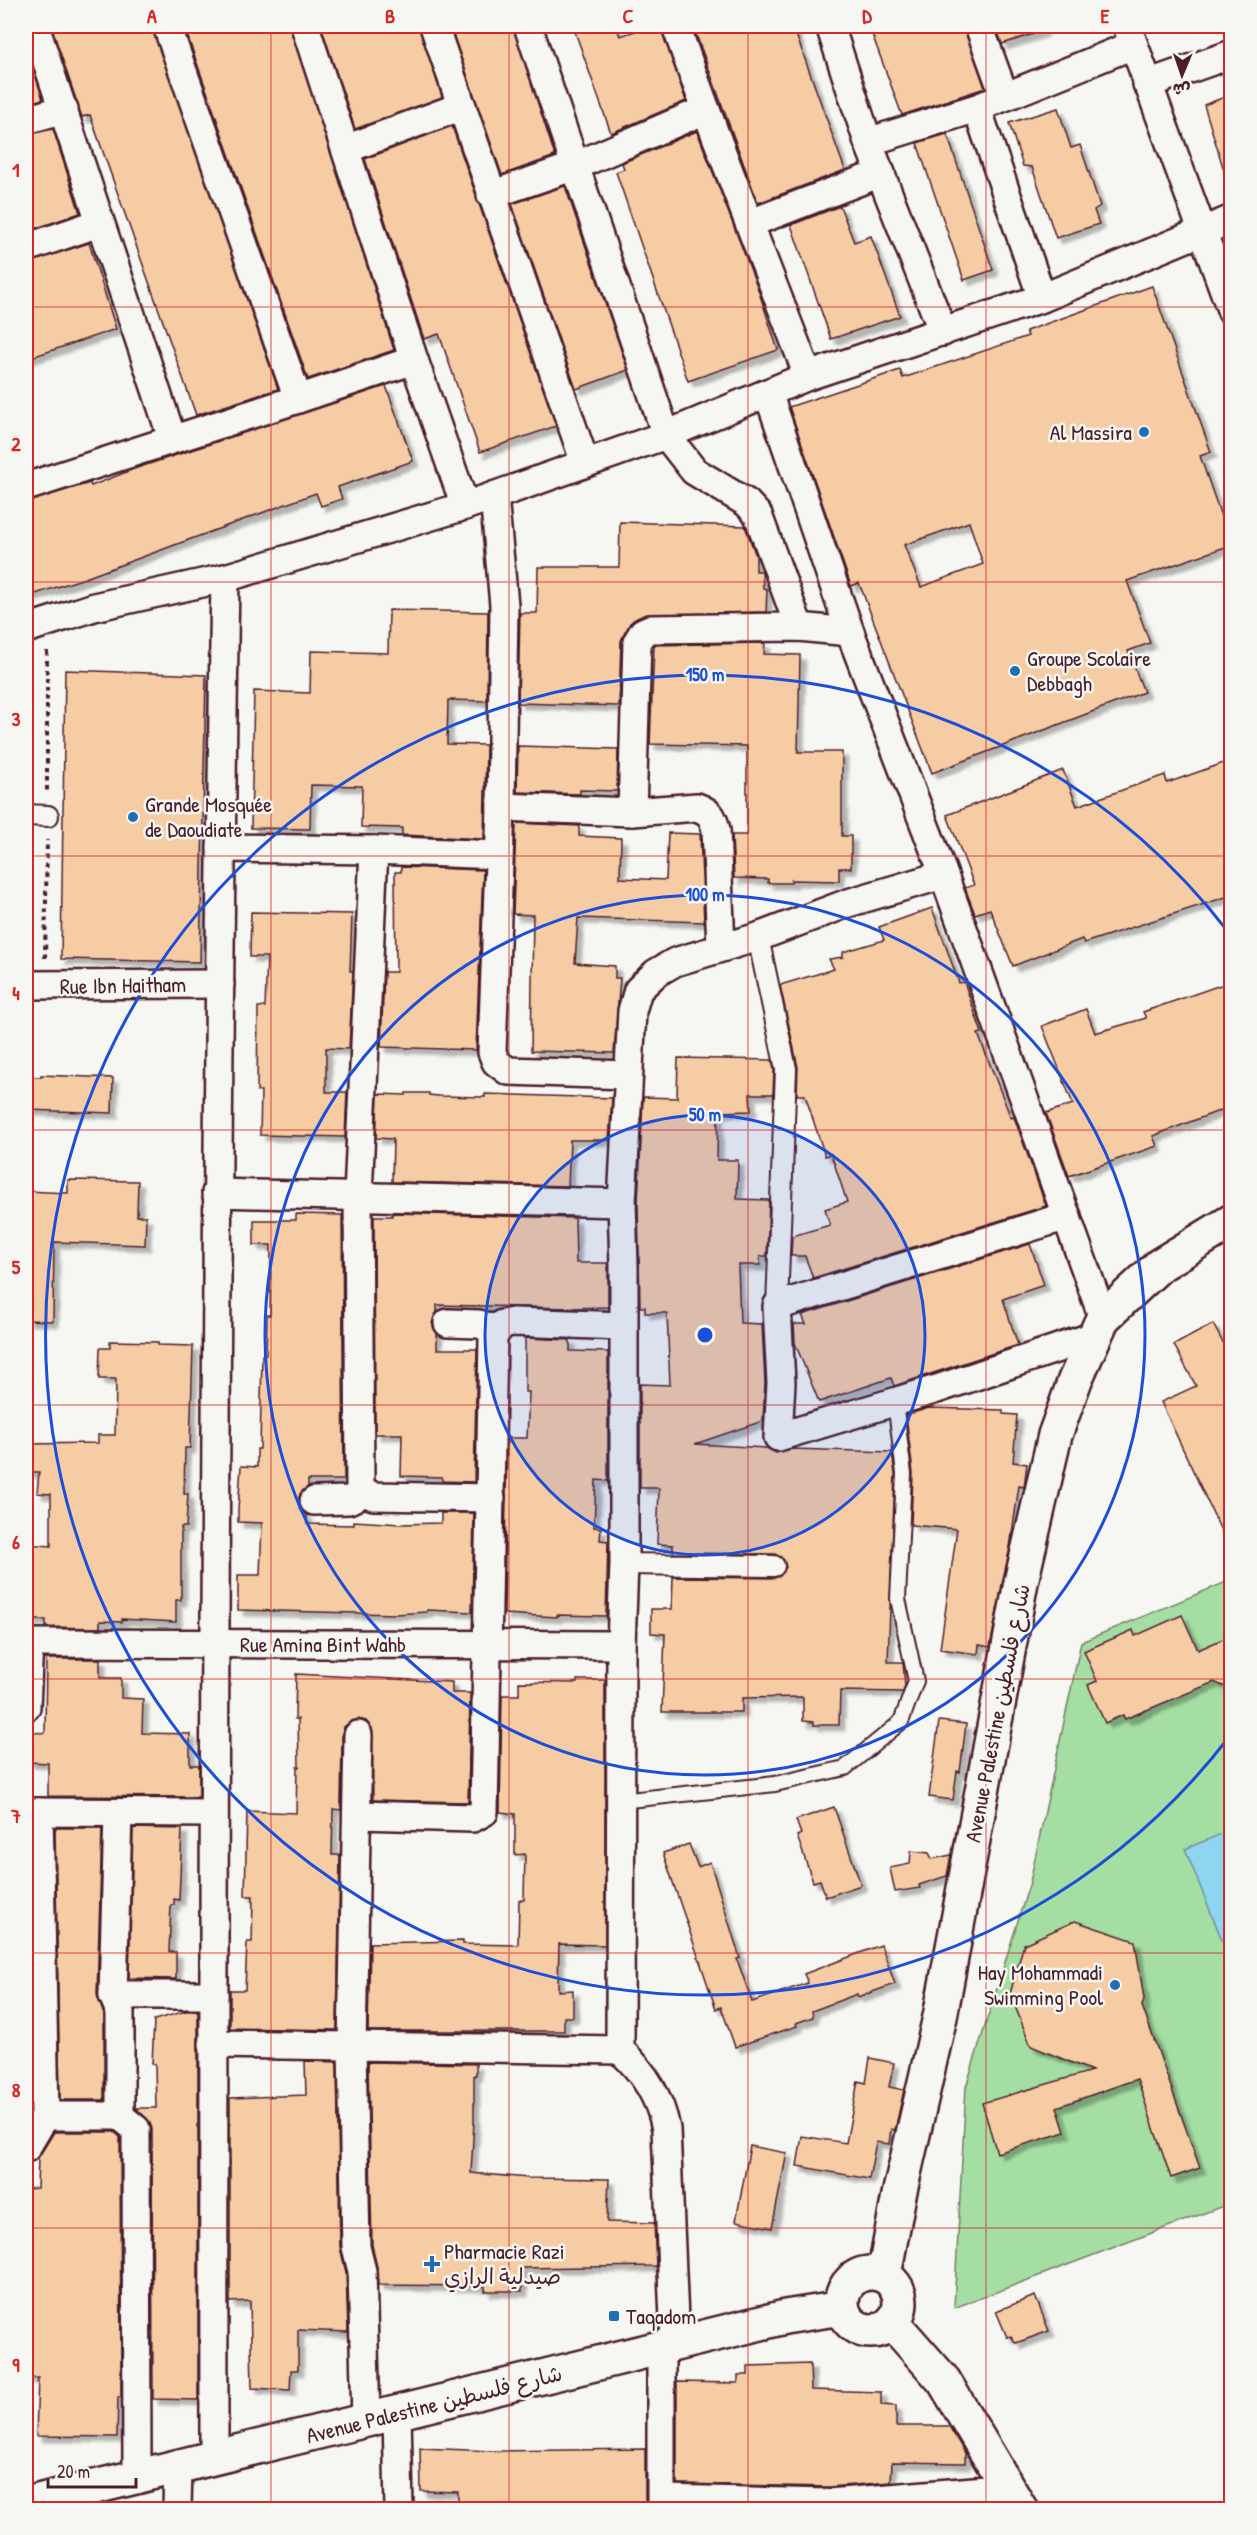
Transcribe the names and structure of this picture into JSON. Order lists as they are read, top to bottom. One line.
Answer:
{"streets":{"street":["Rue Ibn Haitham","Rue Amina Bint Wahb","Avenue Palestine شارع فلسطين"]},"places":{"other":["Al Massira","Groupe Scolaire Debbagh","Grande Mosquée de Daoudiate","Hay Mohammadi Swimming Pool"],"health":["Pharmacie Razi صيدلية الرازي"],"transit":["Taqadom"]},"scale_bar":"20 m","north":"bottom","grid":{"columns":["A","B","C","D","E"],"rows":["1","2","3","4","5","6","7","8","9"]},"rings":["150 m","100 m","50 m"]}
